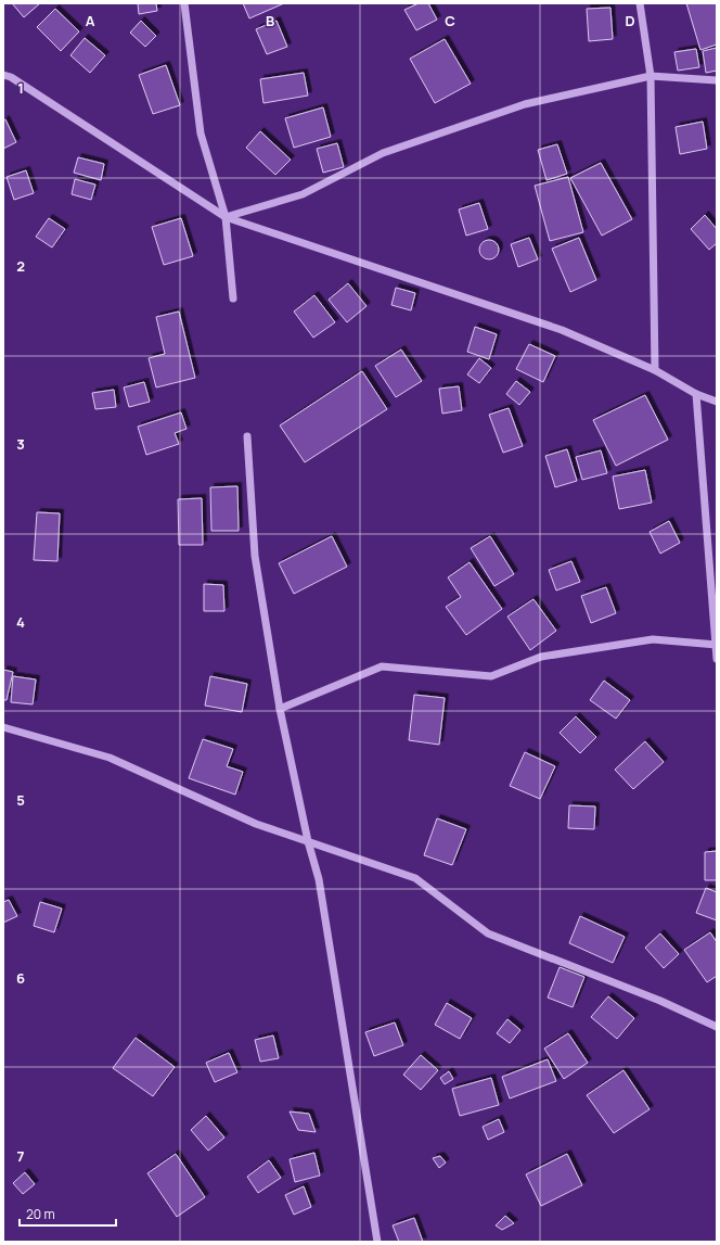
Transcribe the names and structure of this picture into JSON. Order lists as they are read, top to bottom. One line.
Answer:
{"scale_bar":"20 m","grid":{"columns":["A","B","C","D"],"rows":["1","2","3","4","5","6","7"]}}
